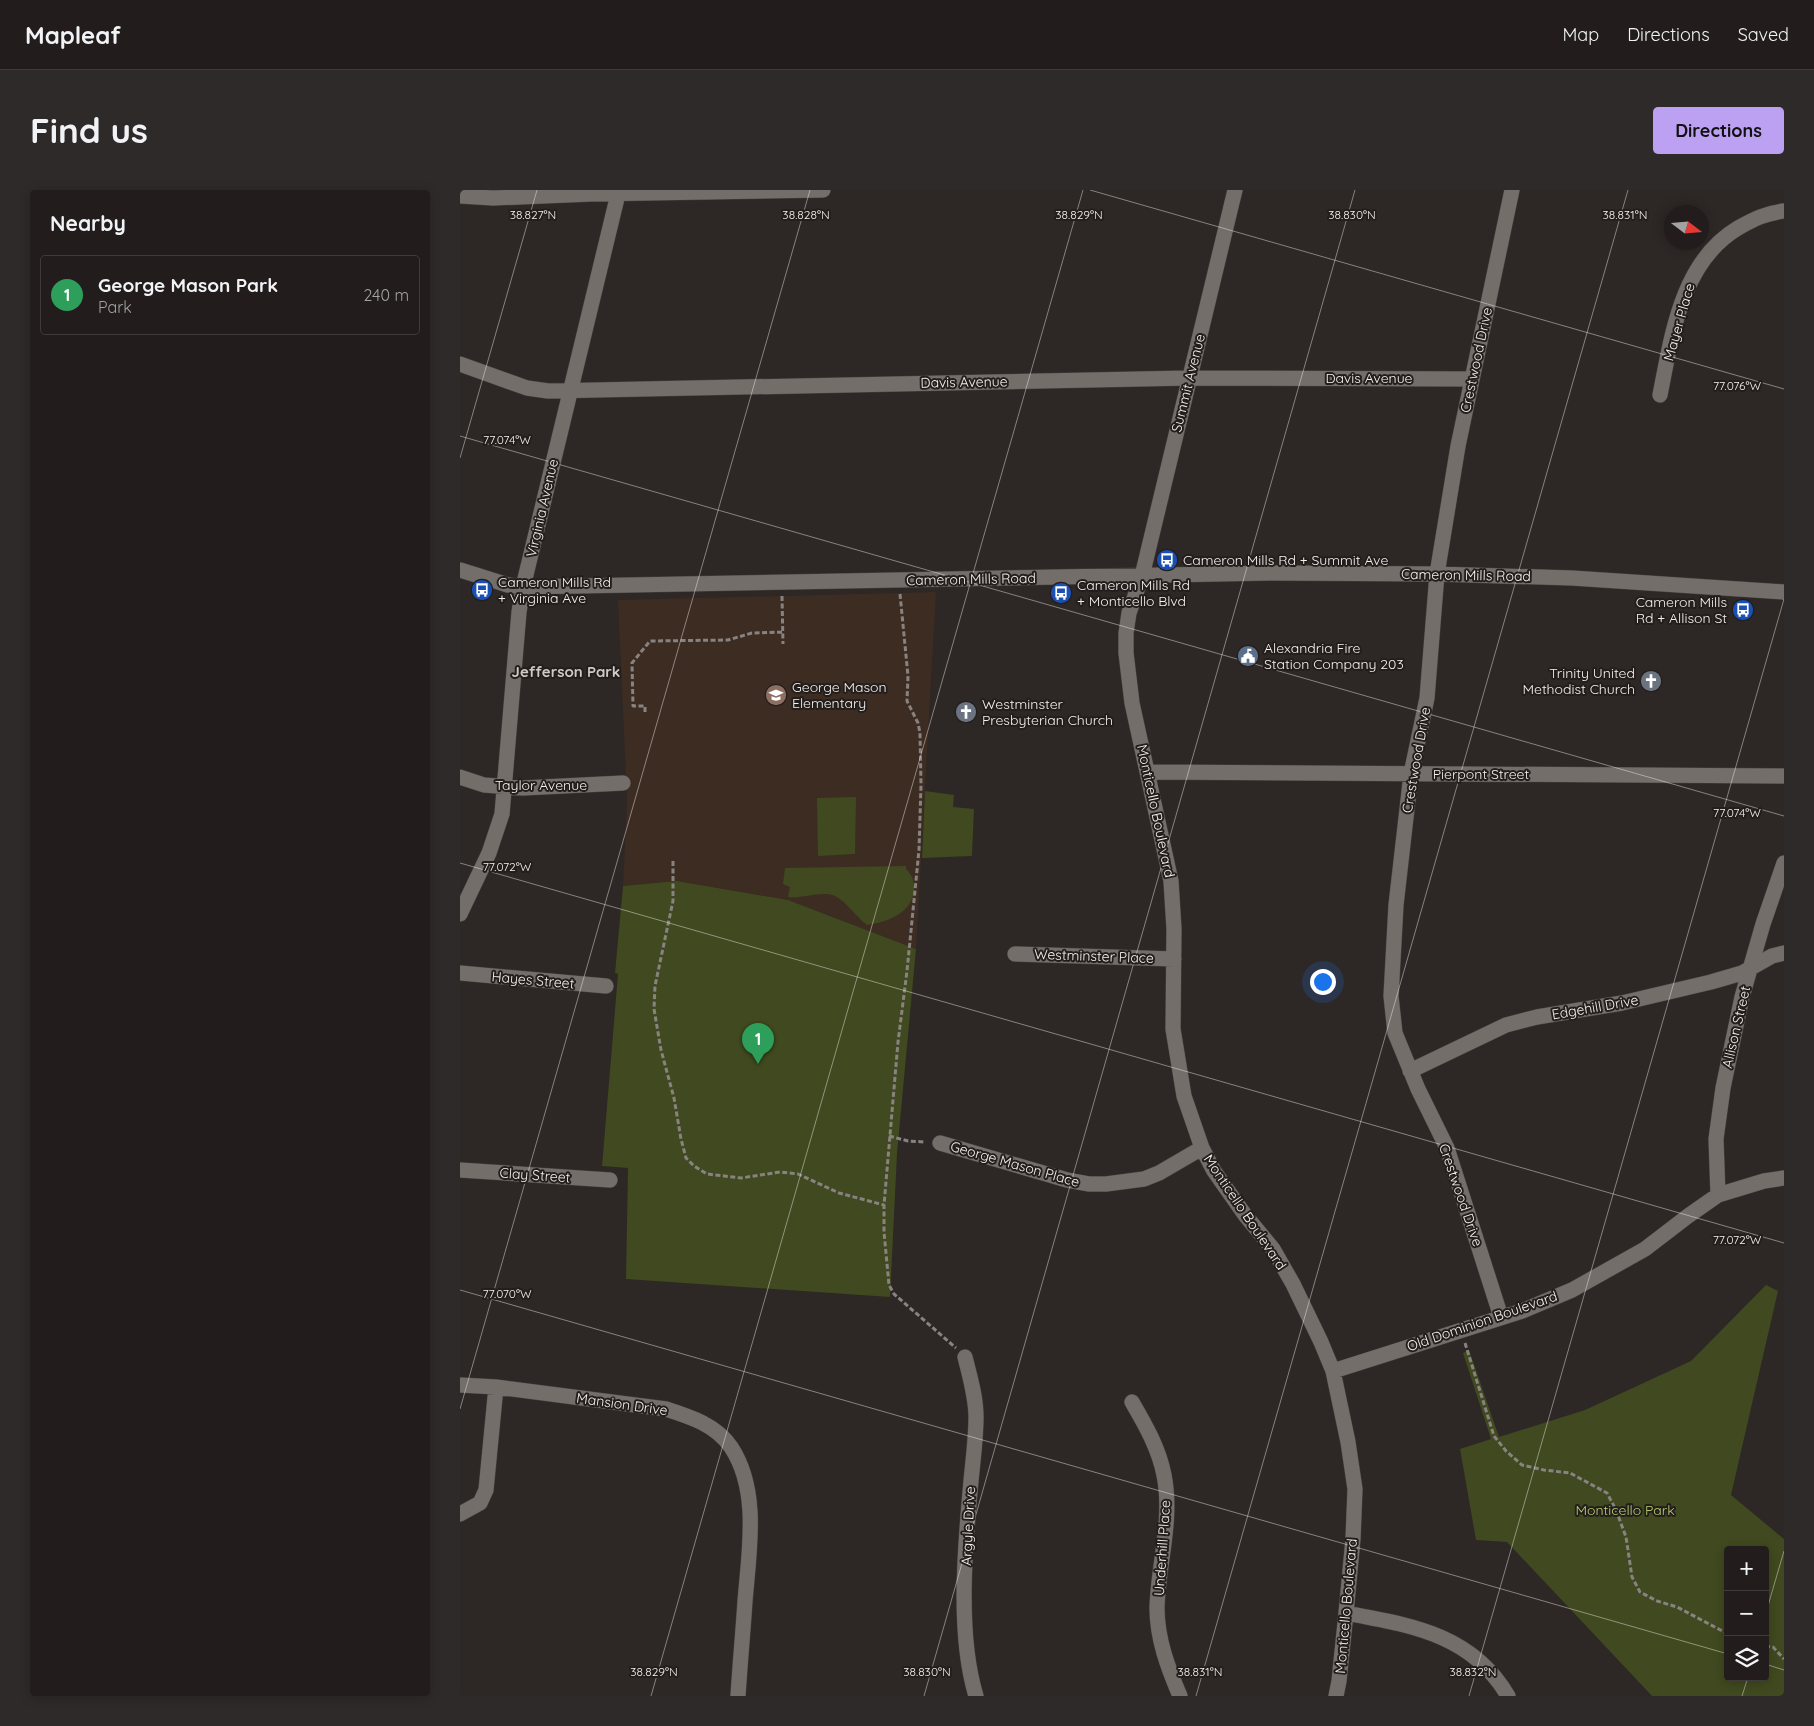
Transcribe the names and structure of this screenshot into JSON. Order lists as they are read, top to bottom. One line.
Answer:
{"streets":{"street":["Mayer Place","Crestwood Drive","Davis Avenue","Summit Avenue","Virginia Avenue","Cameron Mills Road","Pierpont Street","Taylor Avenue","Monticello Boulevard","Westminster Place","Hayes Street","Edgehill Drive","Allison Street","George Mason Place","Clay Street","Old Dominion Boulevard","Mansion Drive","Argyle Drive","Underhill Place"]},"crossings":[["Crestwood Drive","Davis Avenue"],["Crestwood Drive","Cameron Mills Road"],["Crestwood Drive","Pierpont Street"],["Crestwood Drive","Edgehill Drive"],["Crestwood Drive","Old Dominion Boulevard"],["Davis Avenue","Summit Avenue"],["Davis Avenue","Virginia Avenue"],["Summit Avenue","Cameron Mills Road"],["Summit Avenue","Monticello Boulevard"],["Virginia Avenue","Cameron Mills Road"],["Virginia Avenue","Taylor Avenue"],["Cameron Mills Road","Monticello Boulevard"],["Pierpont Street","Monticello Boulevard"],["Monticello Boulevard","Westminster Place"],["Monticello Boulevard","George Mason Place"],["Monticello Boulevard","Old Dominion Boulevard"],["Edgehill Drive","Allison Street"],["Allison Street","Old Dominion Boulevard"]],"districts":["Jefferson Park"],"parks":["Monticello Park"],"places":{"bus stop":["Cameron Mills Rd + Summit Ave","Cameron Mills Rd + Virginia Ave","Cameron Mills Rd + Monticello Blvd","Cameron Mills Rd + Allison St"],"public building":["Alexandria Fire Station Company 203"],"church":["Trinity United Methodist Church","Westminster Presbyterian Church"],"school or university":["George Mason Elementary"]},"north":"right","page":{"header":"Mapleaf","nav":["Map","Directions","Saved"],"buttons":"Directions","title":"Find us","heading":"Nearby","list":[{"mark":"1","name":"George Mason Park","note":"Park","value":"240 m"}],"pins":"1","map_buttons":["+","−"]},"coordinates":["38.827°N","38.828°N","38.829°N","38.830°N","38.831°N","77.076°W","77.074°W","77.072°W","77.070°W","38.832°N"]}
